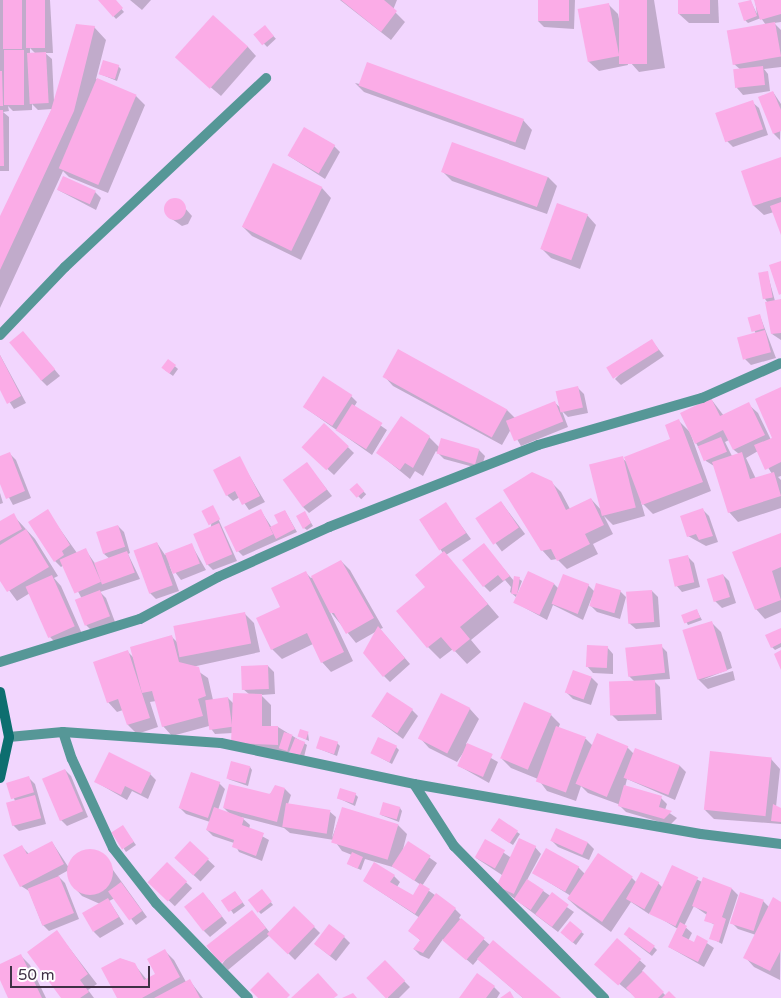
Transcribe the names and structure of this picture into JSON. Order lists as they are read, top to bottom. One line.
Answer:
{"scale_bar":"50 m"}
